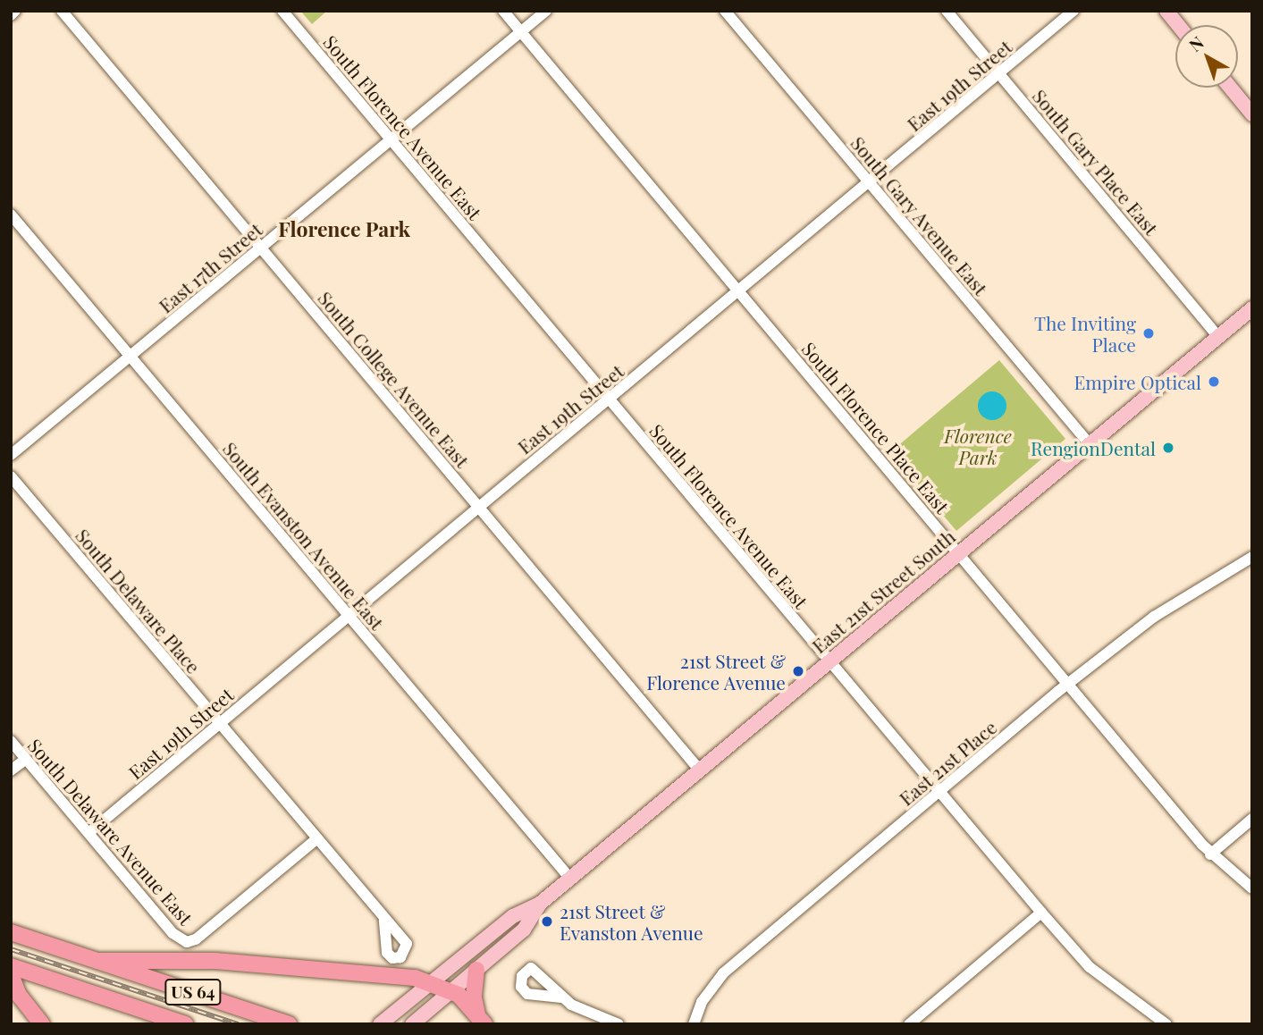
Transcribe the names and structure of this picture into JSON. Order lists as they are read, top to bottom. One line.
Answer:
{"streets":{"highway":["US 64"],"main road":["East 21st Street South"],"street":["East 19th Street","South Florence Avenue East","South Gary Place East","South Gary Avenue East","East 17th Street","South College Avenue East","South Florence Place East","South Evanston Avenue East","South Delaware Place","East 21st Place","South Delaware Avenue East"]},"crossings":[["East 19th Street","South Florence Avenue East"],["East 19th Street","South Gary Place East"],["East 19th Street","South Gary Avenue East"],["East 19th Street","South College Avenue East"],["East 19th Street","South Florence Place East"],["East 19th Street","South Evanston Avenue East"],["East 19th Street","South Delaware Place"],["East 19th Street","South Delaware Avenue East"],["South Florence Avenue East","East 17th Street"],["South Florence Avenue East","East 21st Street South"],["South Florence Avenue East","East 21st Place"],["South Gary Place East","East 21st Street South"],["South Gary Avenue East","East 21st Street South"],["East 17th Street","South College Avenue East"],["East 17th Street","South Florence Place East"],["East 17th Street","South Evanston Avenue East"],["South College Avenue East","East 21st Street South"],["South Florence Place East","East 21st Street South"],["South Florence Place East","East 21st Place"],["South Evanston Avenue East","East 21st Street South"],["South Delaware Place","South Delaware Avenue East"]],"districts":["Florence Park"],"parks":["Florence Park"],"places":["The Inviting Place","Empire Optical","RengionDental","21st Street & Florence Avenue","21st Street & Evanston Avenue"],"north":"top left"}
